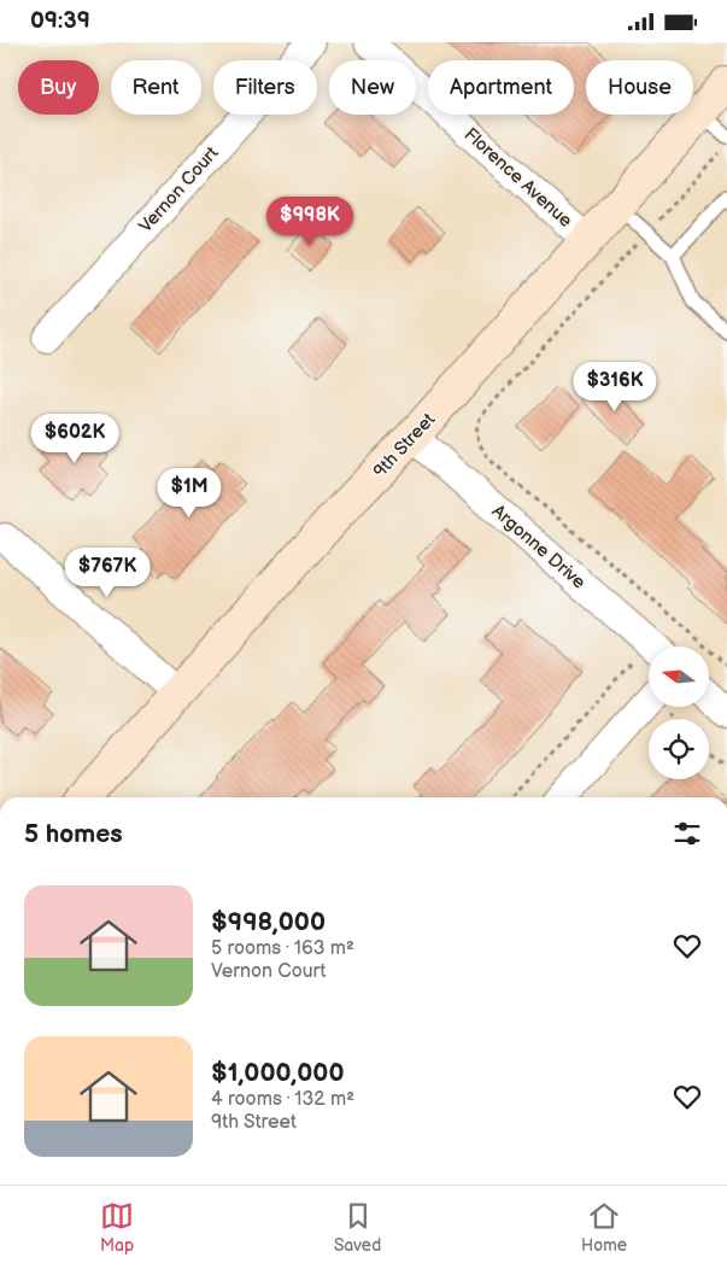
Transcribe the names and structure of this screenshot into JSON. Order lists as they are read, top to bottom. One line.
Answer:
{"streets":{"street":["Florence Avenue","Vernon Court","9th Street","Argonne Drive"]},"crossings":[["Florence Avenue","9th Street"],["9th Street","Argonne Drive"]],"north":"left","page":{"status":"09:39","chip":["Buy","Rent","Filters","New","Apartment","House"],"price":["$998K","$316K","$602K","$1M","$767K"],"heading":"5 homes","list":[{"name":"$998,000","note":"5 rooms · 163 m² · Vernon Court"},{"name":"$1,000,000","note":"4 rooms · 132 m² · 9th Street"}],"tabs":["Map","Saved","Home"]}}
